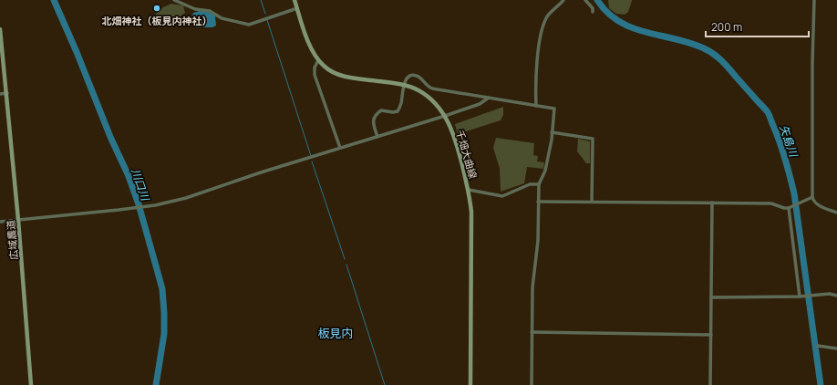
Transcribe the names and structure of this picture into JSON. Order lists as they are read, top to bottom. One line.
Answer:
{"streets":{"main road":["千畑大曲線","広域農道"]},"districts":["板見内"],"water":["矢島川","川口川"],"places":["北畑神社（板見内神社）"],"scale_bar":"200 m"}
